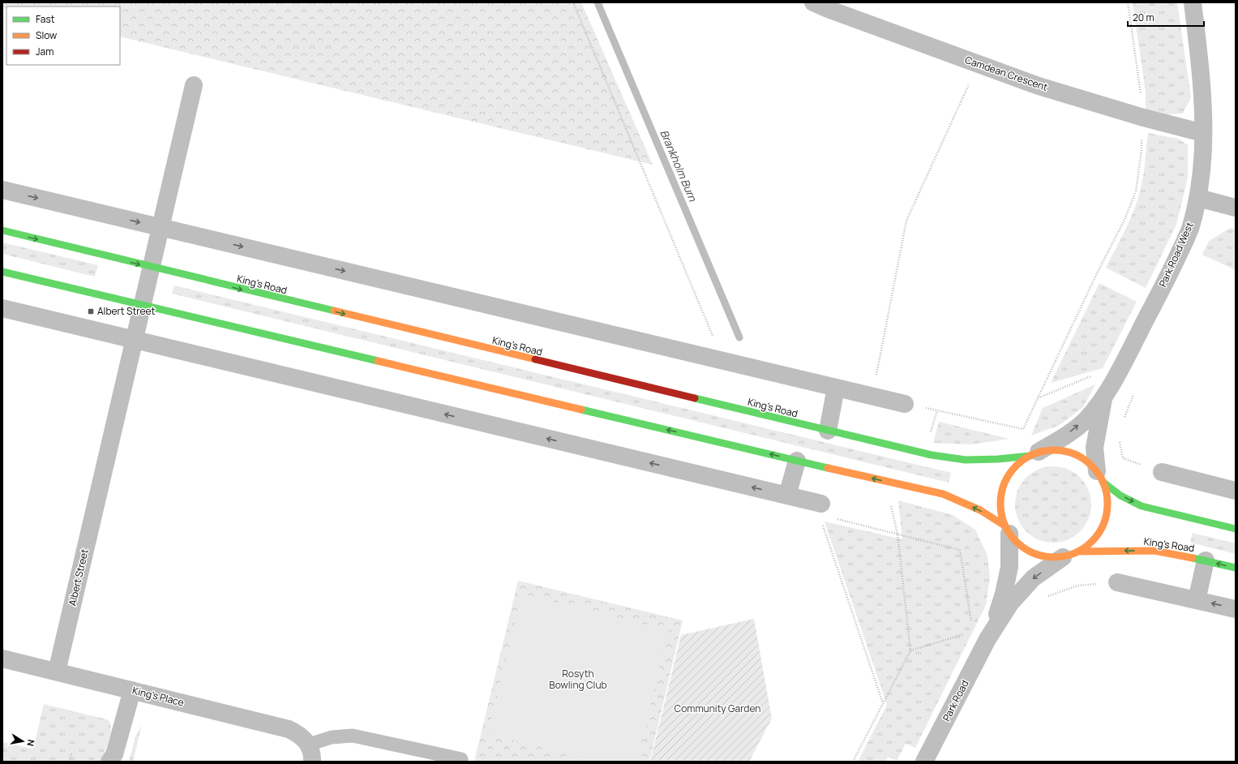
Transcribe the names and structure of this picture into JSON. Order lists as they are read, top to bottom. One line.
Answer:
{"streets":{"main road":["King's Road"],"street":["Camdean Crescent","Park Road West","Albert Street","King's Place","Park Road"]},"crossings":[["Camdean Crescent","Park Road West"],["Park Road West","King's Road"],["Park Road West","Park Road"],["King's Road","Albert Street"],["King's Road","Park Road"],["Albert Street","King's Place"]],"water":["Brankholm Burn"],"parks":["Rosyth Bowling Club","Community Garden"],"places":{"transit":["Albert Street"]},"legend":["Fast","Slow","Jam"],"scale_bar":"20 m","north":"right"}
